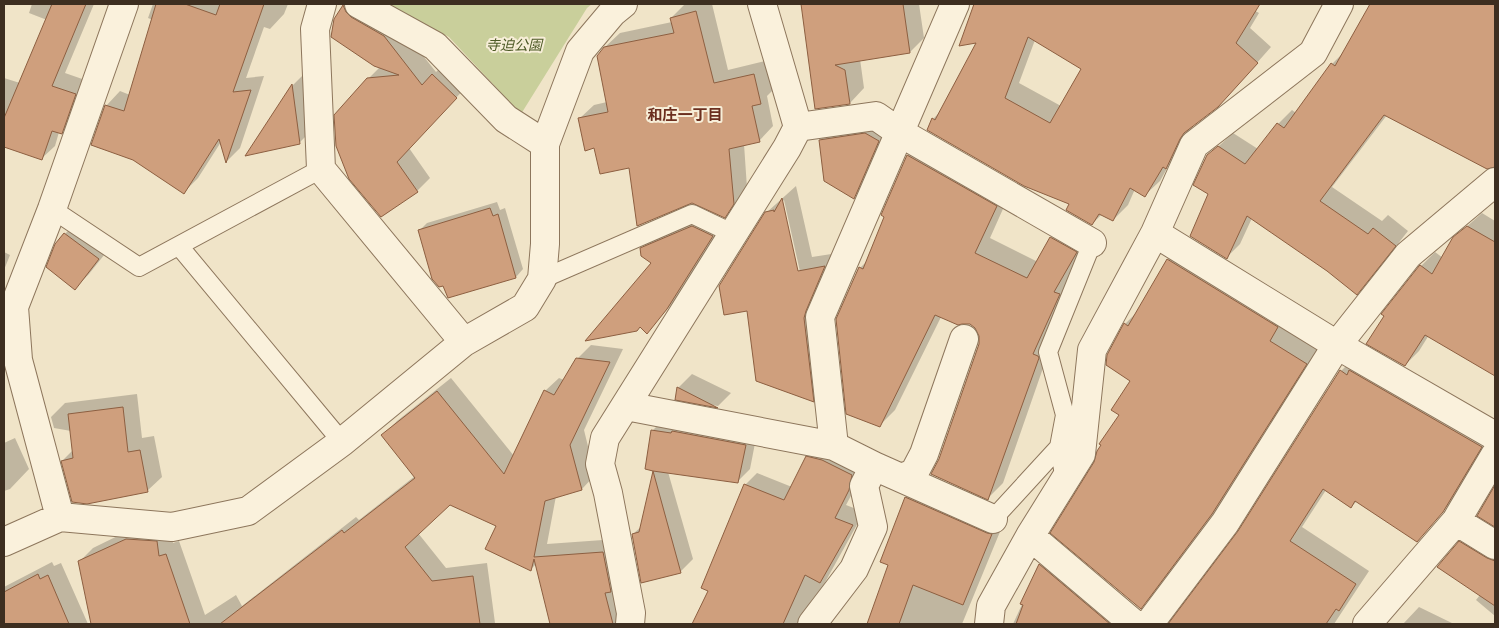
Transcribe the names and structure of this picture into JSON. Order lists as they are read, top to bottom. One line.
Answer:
{"districts":["和庄一丁目"],"parks":["寺迫公園"]}
